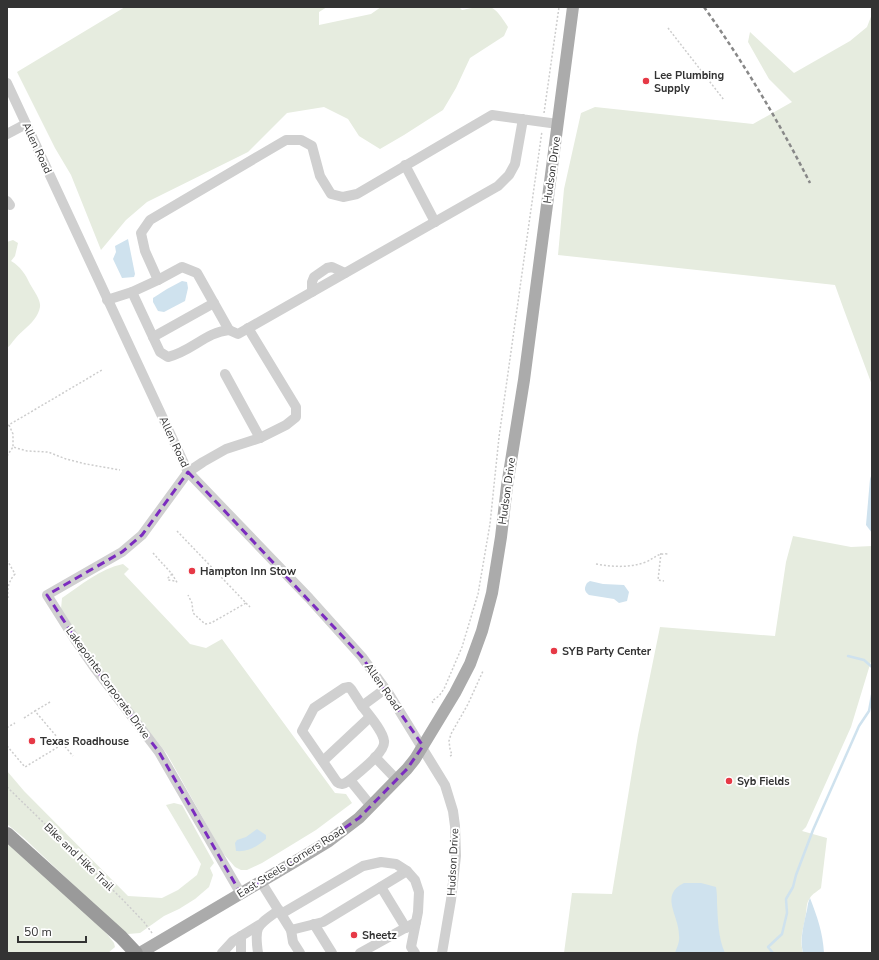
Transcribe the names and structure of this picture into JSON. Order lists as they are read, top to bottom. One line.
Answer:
{"streets":{"main road":["Hudson Drive","East Steels Corners Road"],"street":["Allen Road","Lakepointe Corporate Drive"],"path":["Bike and Hike Trail"]},"crossings":[["Allen Road","Hudson Drive"],["Allen Road","Lakepointe Corporate Drive"],["Allen Road","East Steels Corners Road"],["Hudson Drive","East Steels Corners Road"],["Lakepointe Corporate Drive","East Steels Corners Road"]],"places":["Lee Plumbing Supply","Hampton Inn Stow","SYB Party Center","Texas Roadhouse","Syb Fields","Sheetz"],"scale_bar":"50 m"}
